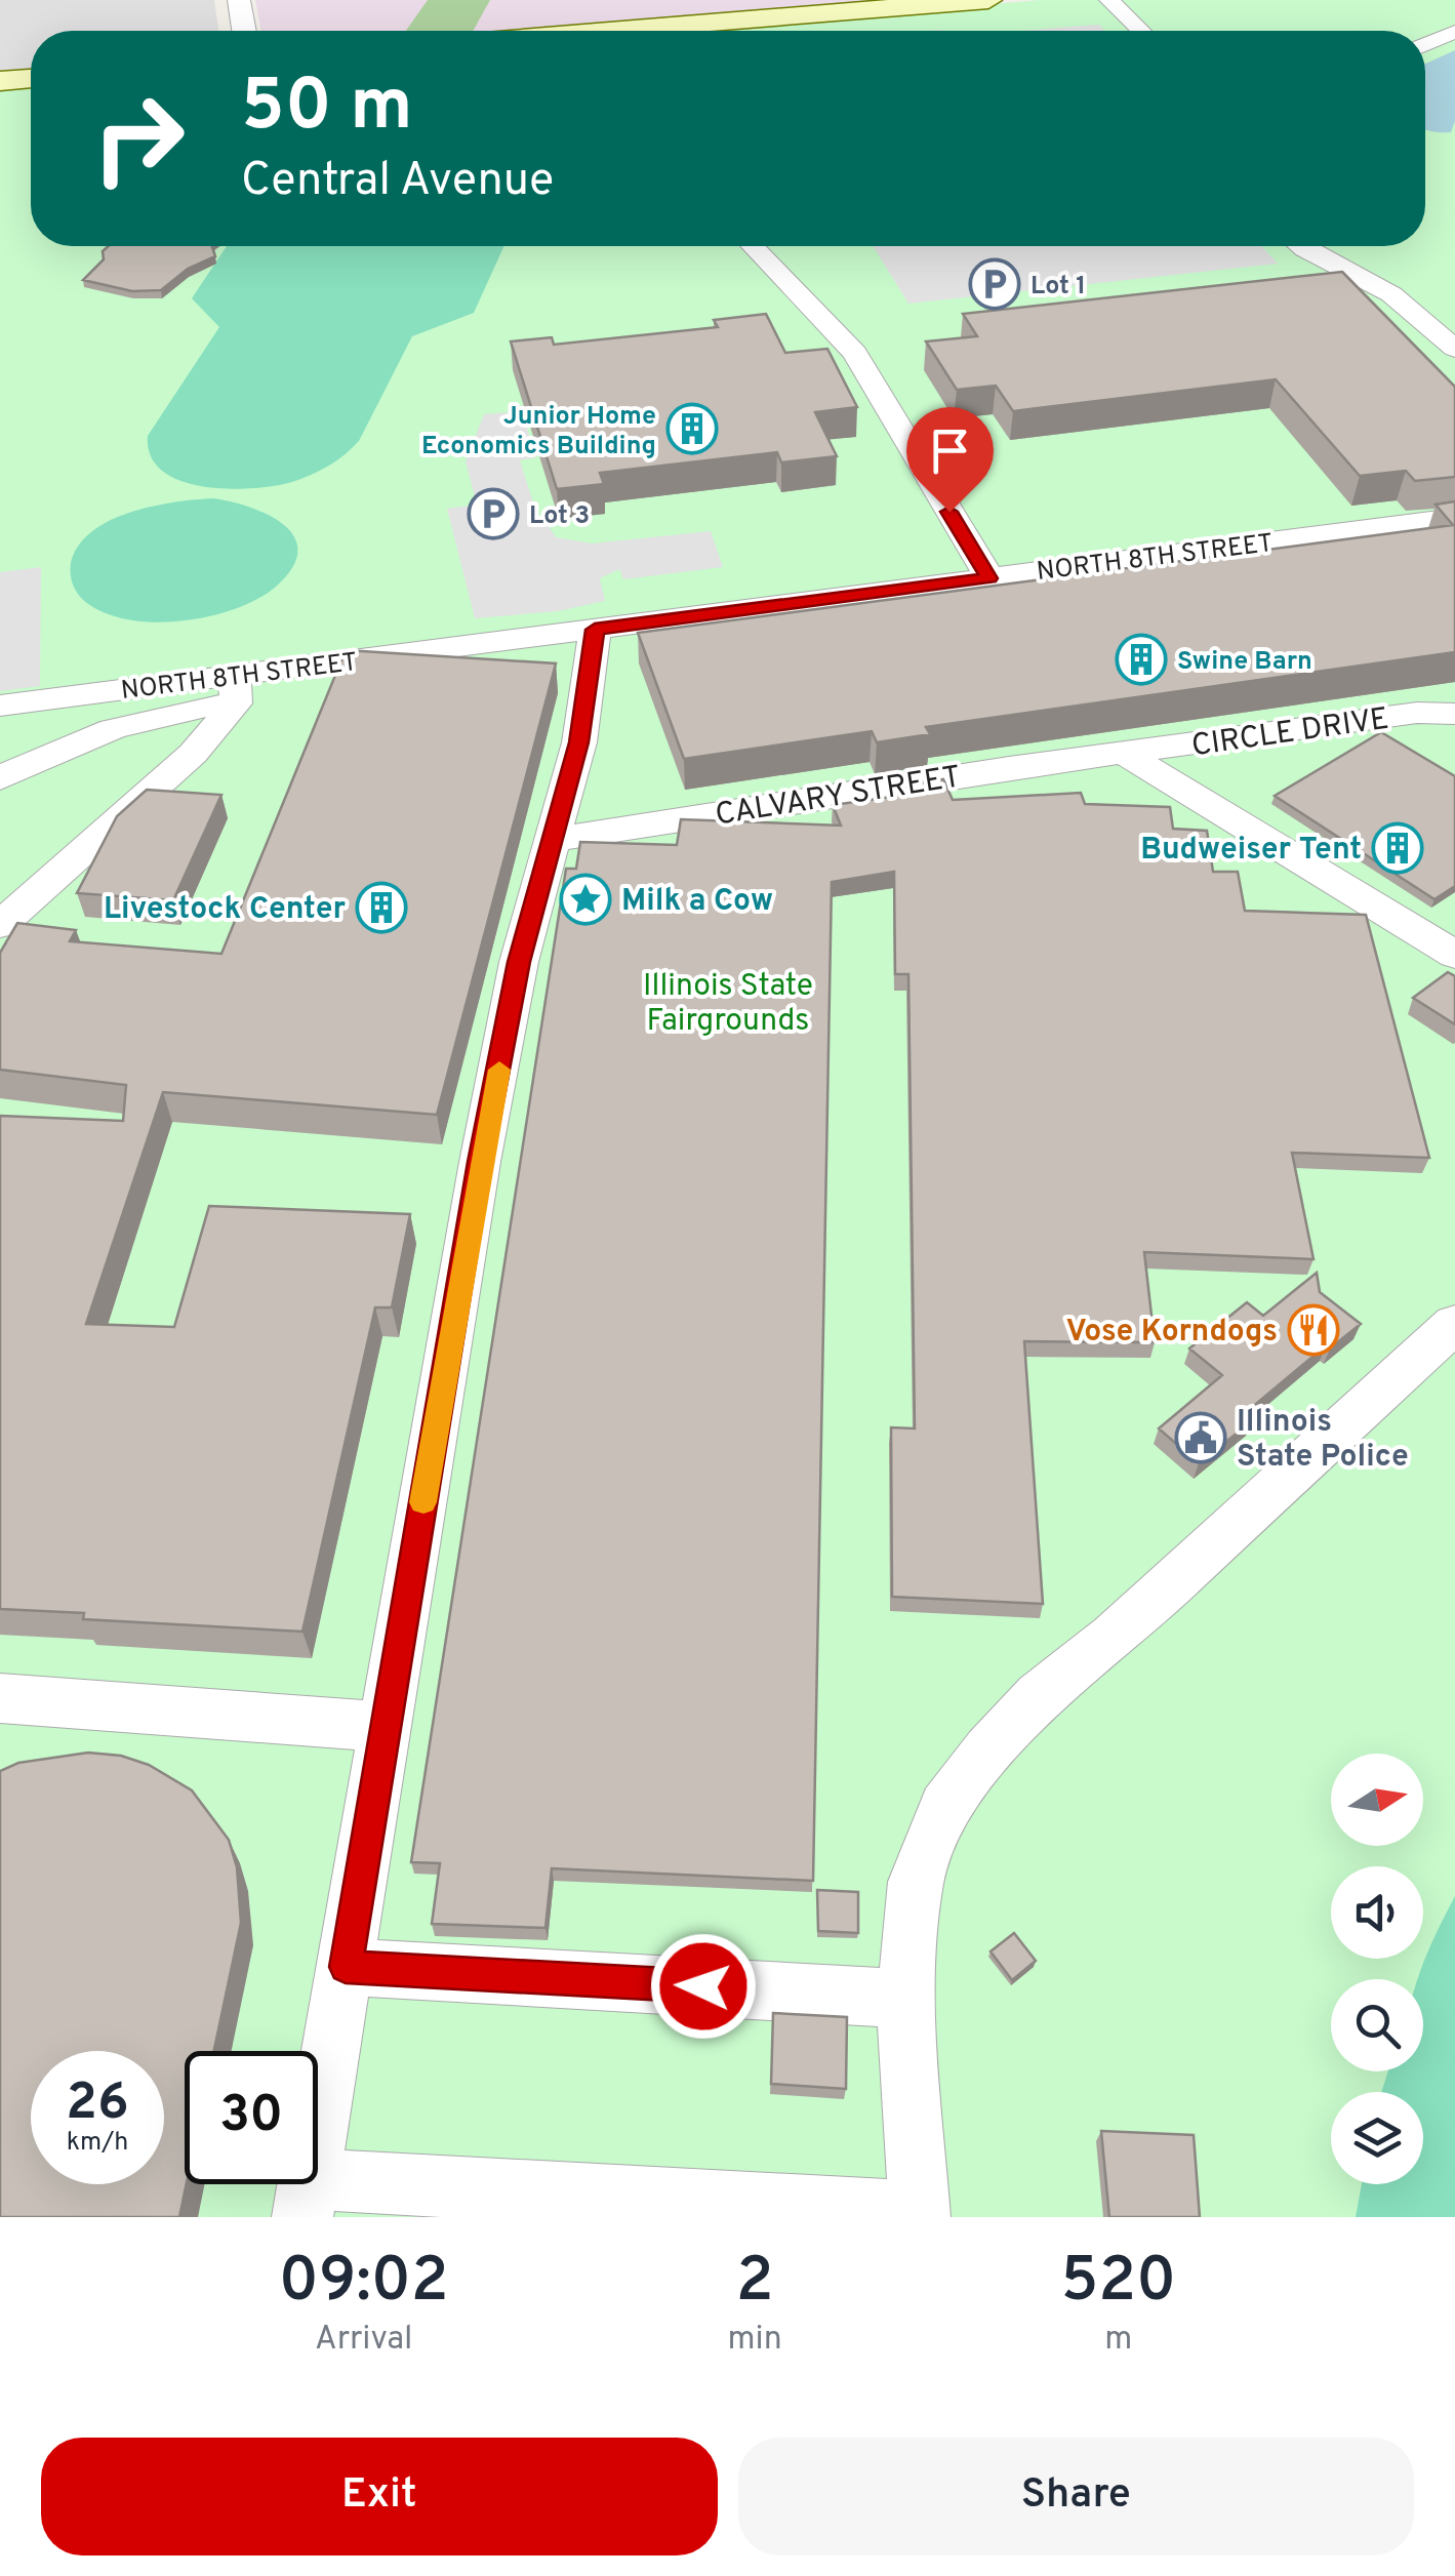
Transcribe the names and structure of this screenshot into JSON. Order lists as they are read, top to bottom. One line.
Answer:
{"streets":{"street":["NORTH 8TH STREET","CIRCLE DRIVE","CALVARY STREET"]},"crossings":[["CIRCLE DRIVE","CALVARY STREET"]],"parks":["Illinois State Fairgrounds"],"places":{"parking":["Lot 1","Lot 3"],"building":["Junior Home Economics Building","Swine Barn","Budweiser Tent","Livestock Center"],"place":["Milk a Cow"],"restaurant":["Vose Korndogs"],"public building":["Illinois State Police"]},"north":"right","page":{"turn":["50 m","Central Avenue"],"speed":"26 km/h","limit":"30","eta":["09:02","Arrival","2","min","520","m"],"buttons":["Exit","Share"]}}
